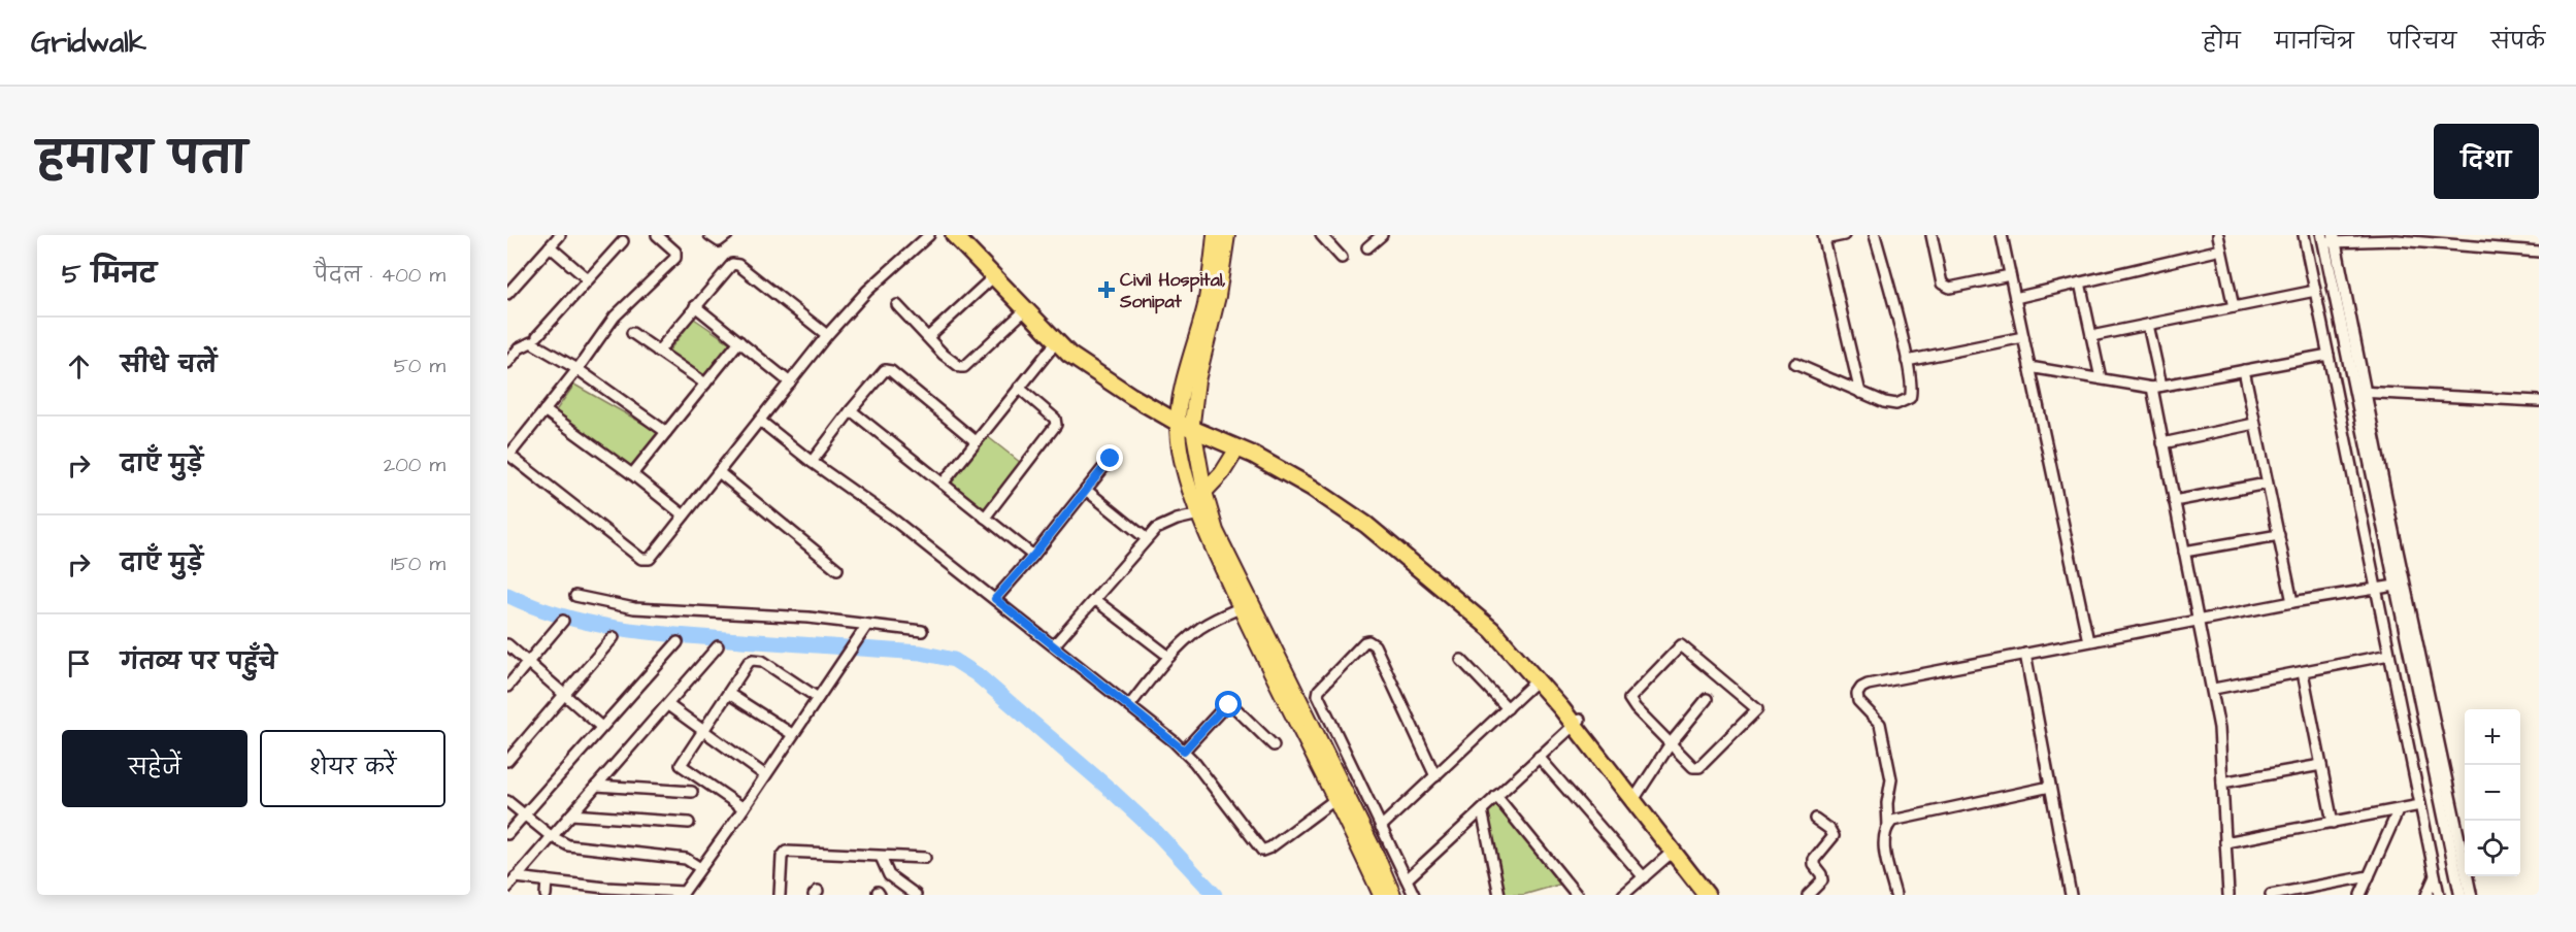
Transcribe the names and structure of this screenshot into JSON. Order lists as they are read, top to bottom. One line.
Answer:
{"places":{"health":["Civil Hospital, Sonipat"]},"page":{"header":"Gridwalk","nav":["होम","मानचित्र","परिचय","संपर्क"],"title":"हमारा पता","buttons":["दिशा",["सहेजें","शेयर करें"]],"heading":["5 मिनट","पैदल · 400 m"],"list":[["सीधे चलें","50 m"],["दाएँ मुड़ें","200 m"],["दाएँ मुड़ें","150 m"],"गंतव्य पर पहुँचे"],"map_buttons":["+","−"]}}
